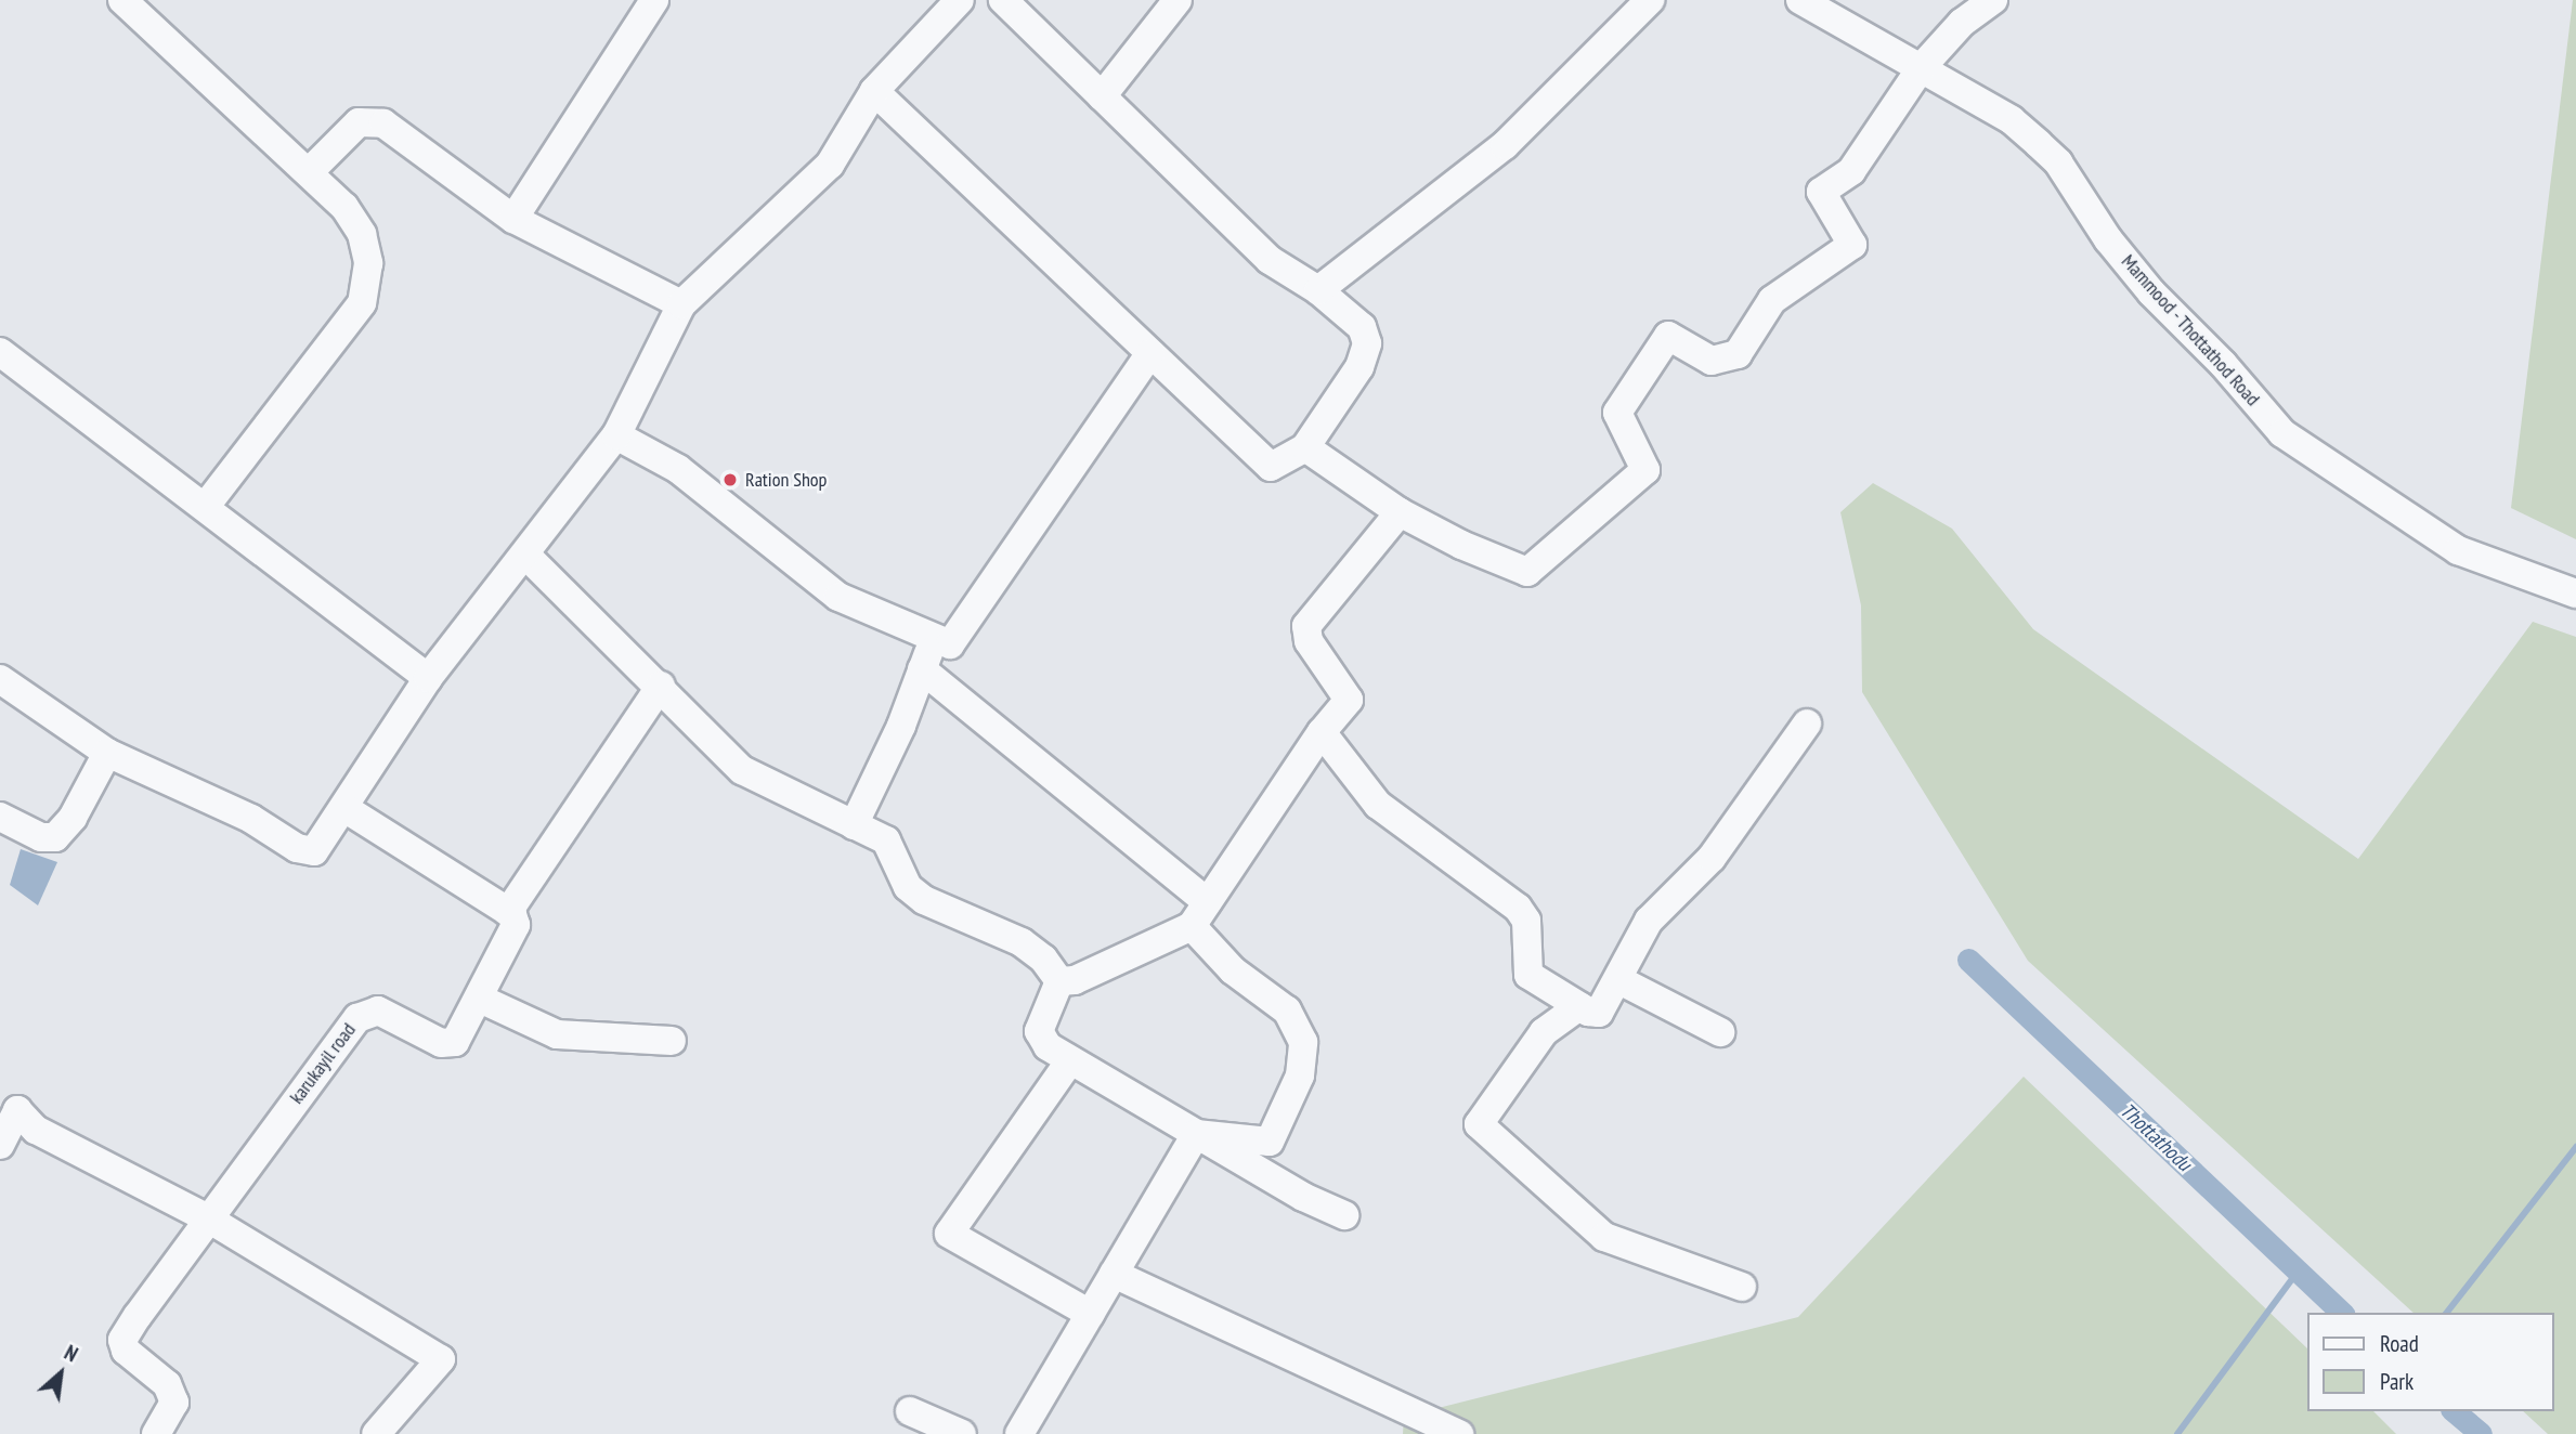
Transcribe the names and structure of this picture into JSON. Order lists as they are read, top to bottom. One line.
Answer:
{"streets":{"street":["Mammood - Thottathod Road","karukayil road"]},"water":["Thottathodu"],"places":["Ration Shop"],"legend":["Road","Park"],"north":"top right"}
